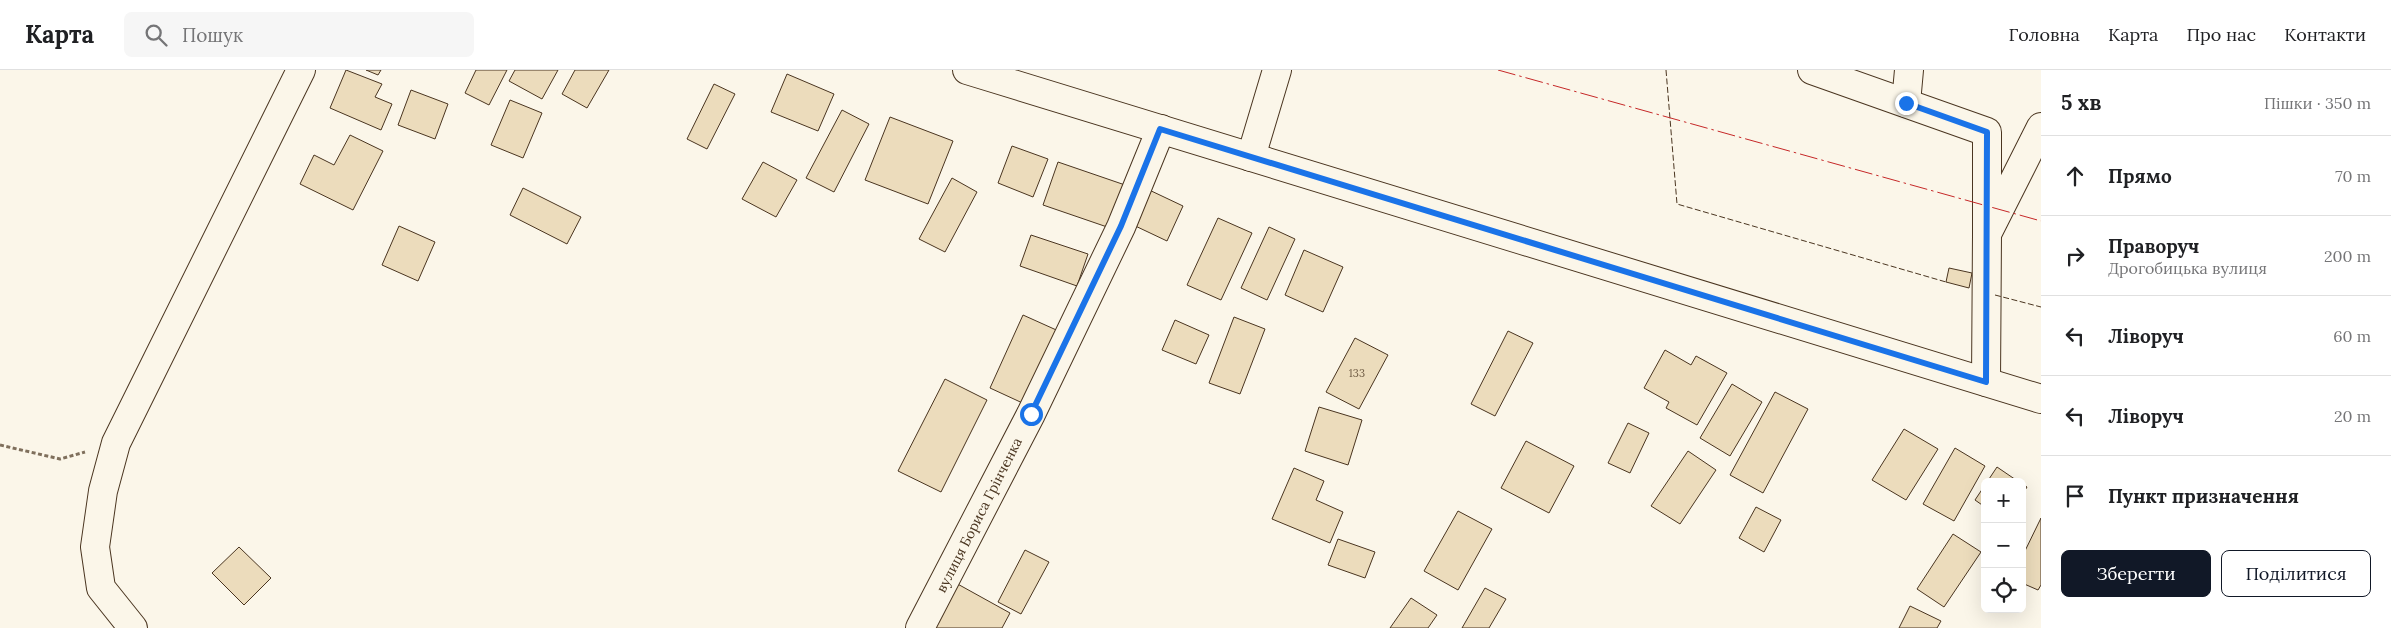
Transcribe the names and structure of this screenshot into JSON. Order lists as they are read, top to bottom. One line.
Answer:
{"streets":{"street":["вулиця Бориса Грінченка"]},"house_numbers":["133"],"page":{"header":"Карта","search":"Пошук","nav":["Головна","Карта","Про нас","Контакти"],"heading":["5 хв","Пішки · 350 m"],"list":[["Прямо","70 m"],["Праворуч","Дрогобицька вулиця","200 m"],["Ліворуч","60 m"],["Ліворуч","20 m"],"Пункт призначення"],"map_buttons":["+","−"],"buttons":["Зберегти","Поділитися"]}}
